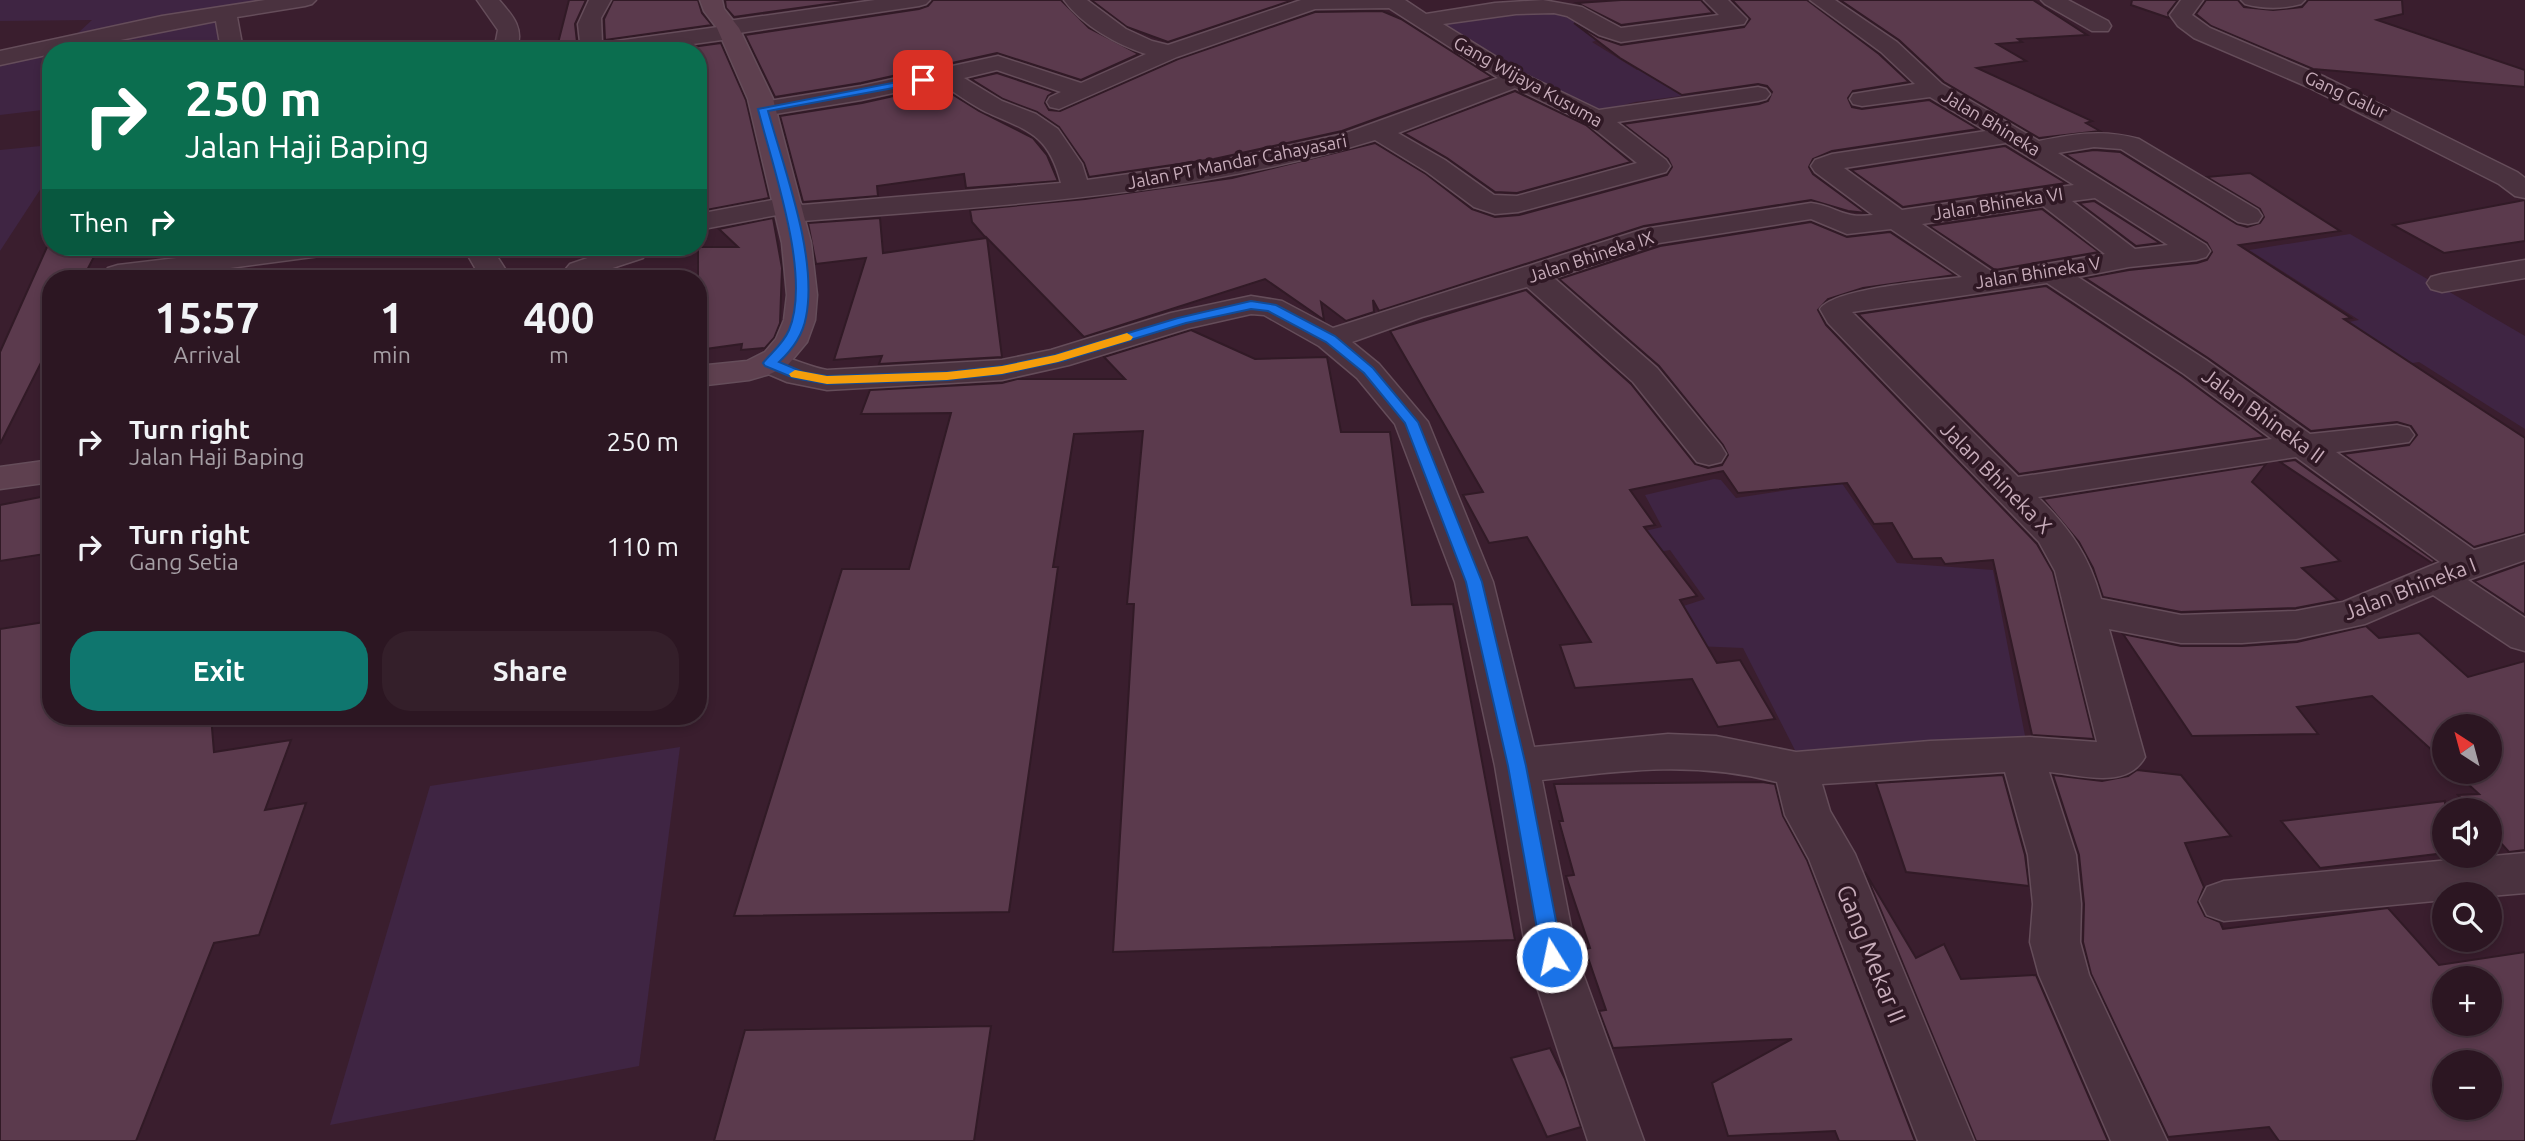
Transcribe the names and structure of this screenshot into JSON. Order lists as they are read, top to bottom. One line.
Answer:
{"streets":{"street":["Gang Wijaya Kusuma","Gang Galur","Jalan Bhineka","Jalan PT Mandar Cahayasari","Jalan Bhineka VI","Jalan Bhineka IX","Jalan Bhineka V","Jalan Bhineka II","Jalan Bhineka X","Jalan Bhineka I","Gang Mekar II"]},"crossings":[["Gang Wijaya Kusuma","Jalan PT Mandar Cahayasari"],["Jalan Bhineka","Jalan Bhineka VI"],["Jalan Bhineka","Jalan Bhineka V"],["Jalan Bhineka VI","Jalan Bhineka IX"],["Jalan Bhineka VI","Jalan Bhineka V"],["Jalan Bhineka V","Jalan Bhineka II"],["Jalan Bhineka V","Jalan Bhineka X"],["Jalan Bhineka II","Jalan Bhineka I"],["Jalan Bhineka X","Jalan Bhineka I"]],"north":"top left","page":{"turn":["250 m","Jalan Haji Baping"],"then":"Then","eta":["15:57","Arrival","1","min","400","m"],"list":[{"name":"Turn right","note":"Jalan Haji Baping","value":"250 m"},{"name":"Turn right","note":"Gang Setia","value":"110 m"}],"buttons":["Exit","Share"],"map_buttons":["+","−"]}}
